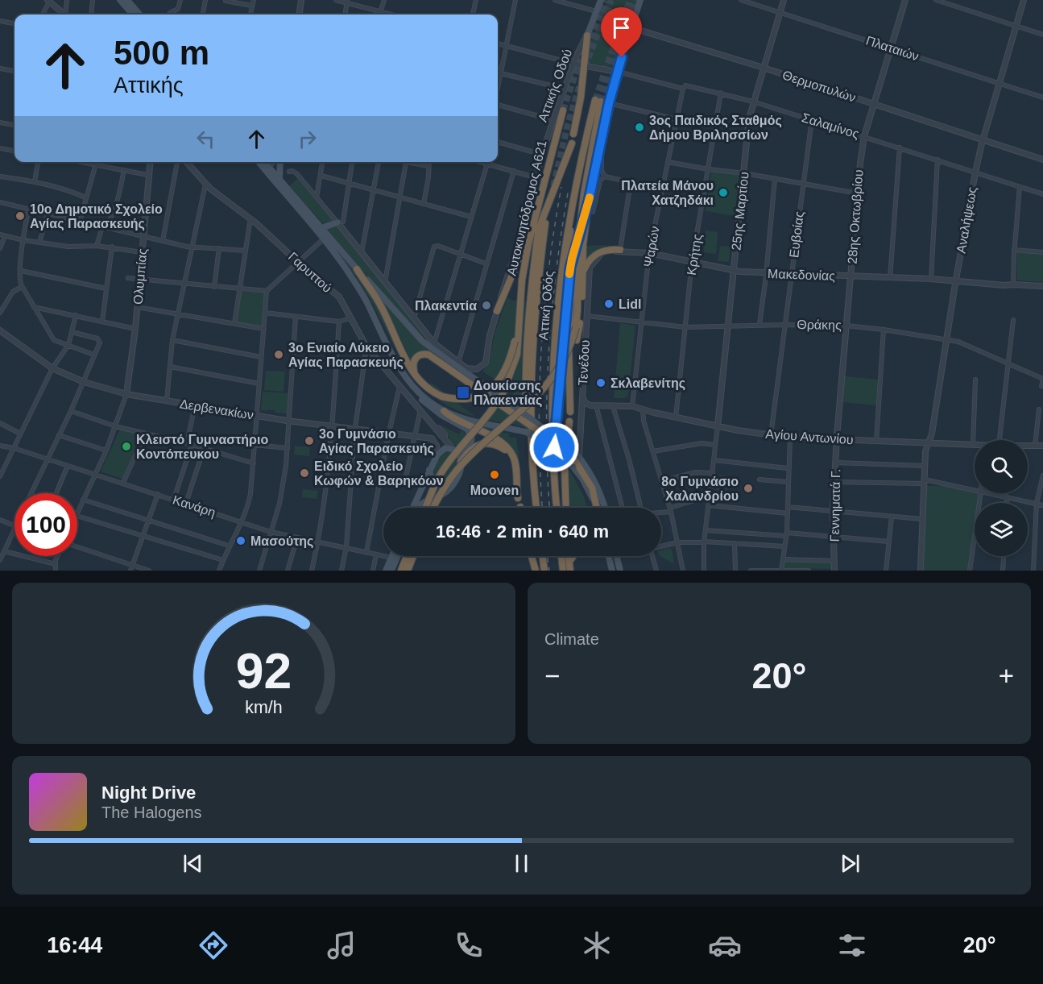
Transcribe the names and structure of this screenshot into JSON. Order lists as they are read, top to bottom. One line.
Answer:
{"streets":{"highway":["Αυτοκινητόδρομος Α621","Αττική Οδός"],"main road":["Αττικής Οδού"],"street":["Πλαταιών","Θερμοπυλών","Σαλαμίνος","25ης Μαρτίου","28ης Οκτωβρίου","Αναλήψεως","Ευβοίας","Ψαρών","Κρήτης","Γαρυττού","Μακεδονίας","Ολυμπίας","Θράκης","Τενέδου","Δερβενακίων","Αγίου Αντωνίου","Γεννηματά Γ.","Κανάρη"]},"crossings":[["Πλαταιών","25ης Μαρτίου"],["Πλαταιών","28ης Οκτωβρίου"],["Πλαταιών","Αναλήψεως"],["Αττικής Οδού","Θερμοπυλών"],["Θερμοπυλών","25ης Μαρτίου"],["Θερμοπυλών","28ης Οκτωβρίου"],["Θερμοπυλών","Αναλήψεως"],["Σαλαμίνος","25ης Μαρτίου"],["Σαλαμίνος","28ης Οκτωβρίου"],["Σαλαμίνος","Αναλήψεως"],["Σαλαμίνος","Ευβοίας"],["Σαλαμίνος","Ψαρών"],["Σαλαμίνος","Κρήτης"],["Αυτοκινητόδρομος Α621","Αττική Οδός"],["25ης Μαρτίου","Μακεδονίας"],["25ης Μαρτίου","Θράκης"],["25ης Μαρτίου","Αγίου Αντωνίου"],["28ης Οκτωβρίου","Μακεδονίας"],["28ης Οκτωβρίου","Θράκης"],["28ης Οκτωβρίου","Αγίου Αντωνίου"],["28ης Οκτωβρίου","Γεννηματά Γ."],["Αναλήψεως","Μακεδονίας"],["Αναλήψεως","Θράκης"],["Αναλήψεως","Αγίου Αντωνίου"],["Ευβοίας","Μακεδονίας"],["Ευβοίας","Θράκης"],["Ευβοίας","Αγίου Αντωνίου"],["Ψαρών","Μακεδονίας"],["Ψαρών","Θράκης"],["Ψαρών","Αγίου Αντωνίου"],["Κρήτης","Μακεδονίας"],["Κρήτης","Θράκης"],["Κρήτης","Αγίου Αντωνίου"],["Μακεδονίας","Τενέδου"],["Ολυμπίας","Δερβενακίων"],["Θράκης","Τενέδου"],["Τενέδου","Αγίου Αντωνίου"],["Αγίου Αντωνίου","Γεννηματά Γ."]],"places":{"other":["3ος Παιδικός Σταθμός Δήμου Βριλησσίων","Πλατεία Μάνου Χατζηδάκι","10ο Δημοτικό Σχολείο Αγίας Παρασκευής","Lidl","Πλακεντία","3ο Ενιαίο Λύκειο Αγίας Παρασκευής","Σκλαβενίτης","3ο Γυμνάσιο Αγίας Παρασκευής","Κλειστό Γυμναστήριο Κοντόπευκου","Ειδικό Σχολείο Κωφών & Βαρηκόων","Mooven","8ο Γυμνάσιο Χαλανδρίου","Μασούτης"],"transit":["Δουκίσσης Πλακεντίας"]},"page":{"turn":["500 m","Αττικής"],"limit":"100","trip":"16:46 · 2 min · 640 m","tile":"Climate","heat":["−","20°","+"],"song":["Night Drive","The Halogens"],"tabs":["16:44","20°"],"gauge":["92","km/h"]}}
